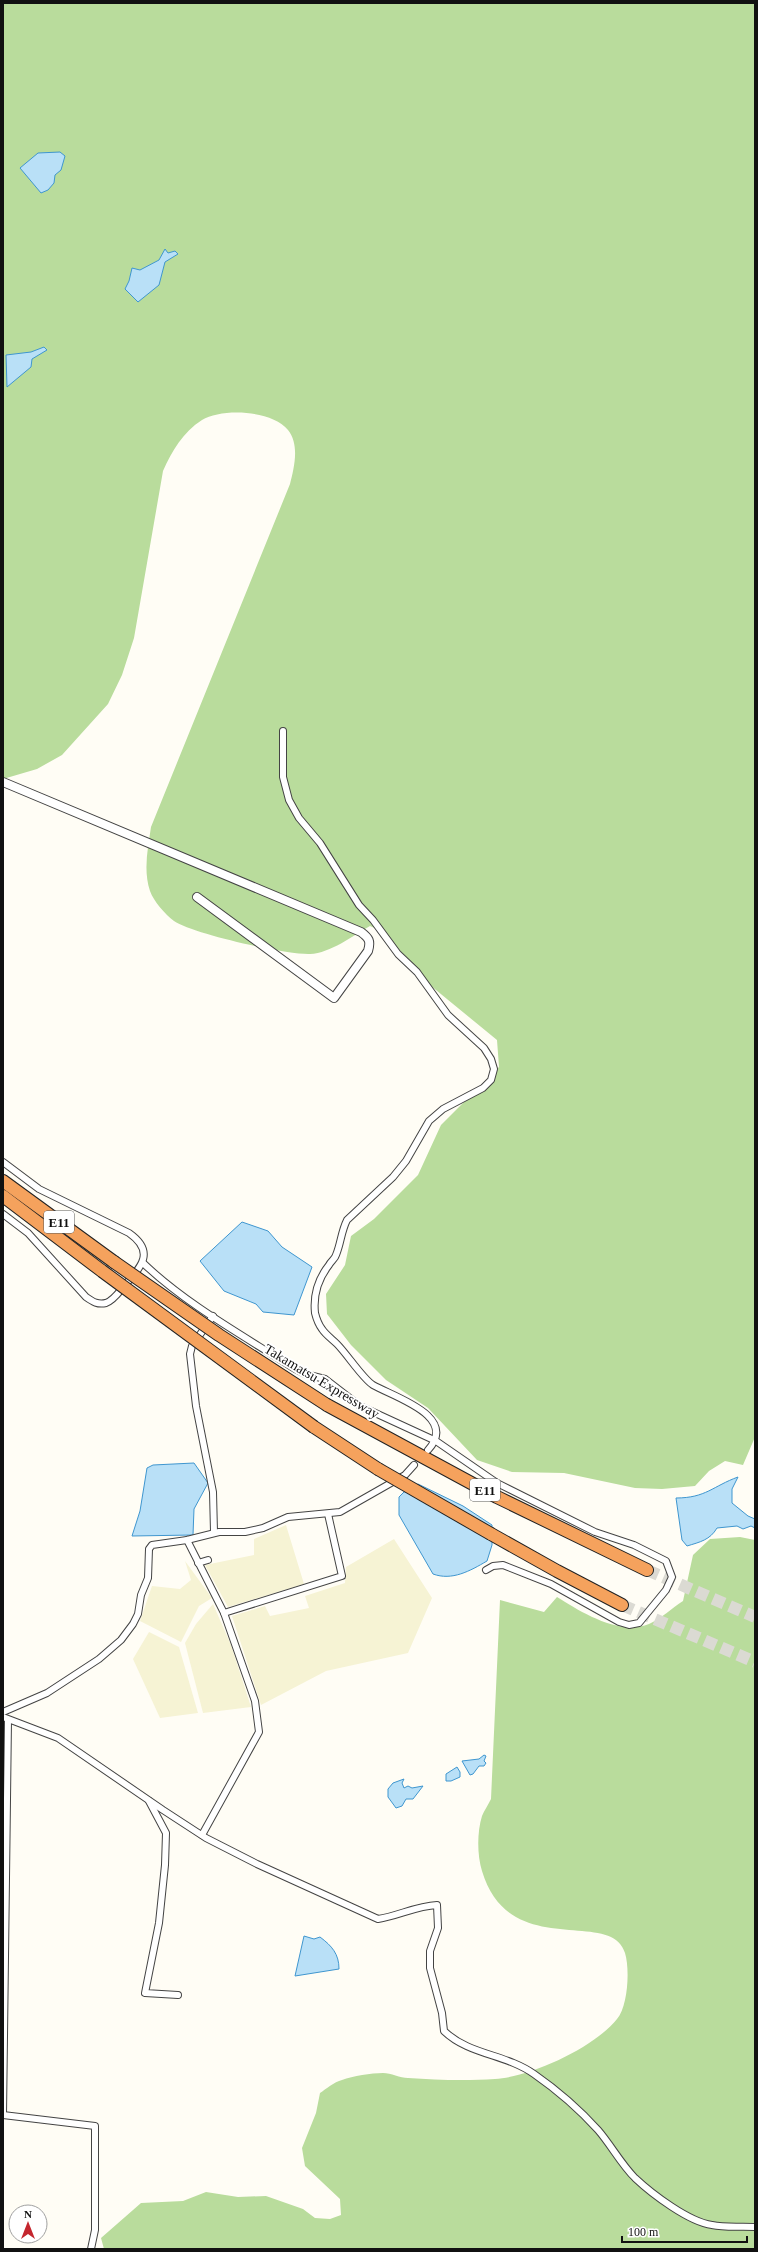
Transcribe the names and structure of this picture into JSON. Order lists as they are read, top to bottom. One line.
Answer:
{"streets":{"highway":["E11","Takamatsu Expressway"]},"scale_bar":"100 m","north":"top"}
